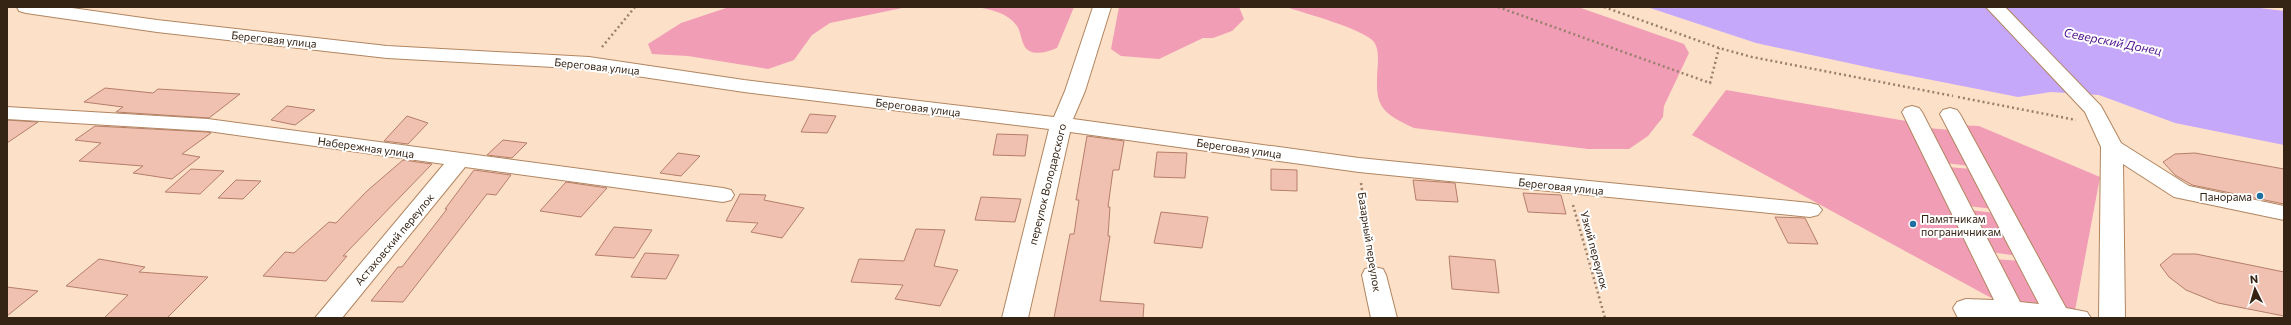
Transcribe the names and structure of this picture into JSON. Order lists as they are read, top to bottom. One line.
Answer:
{"streets":{"street":["Береговая улица","Набережная улица","переулок Володарского","Астаховский переулок","Базарный переулок"],"path":["Узкий переулок"]},"crossings":[["Береговая улица","переулок Володарского"],["Береговая улица","Базарный переулок"],["Береговая улица","Узкий переулок"],["Набережная улица","Астаховский переулок"]],"water":["Северский Донец"],"places":["Панорама","Памятникам пограничникам"],"north":"top"}
